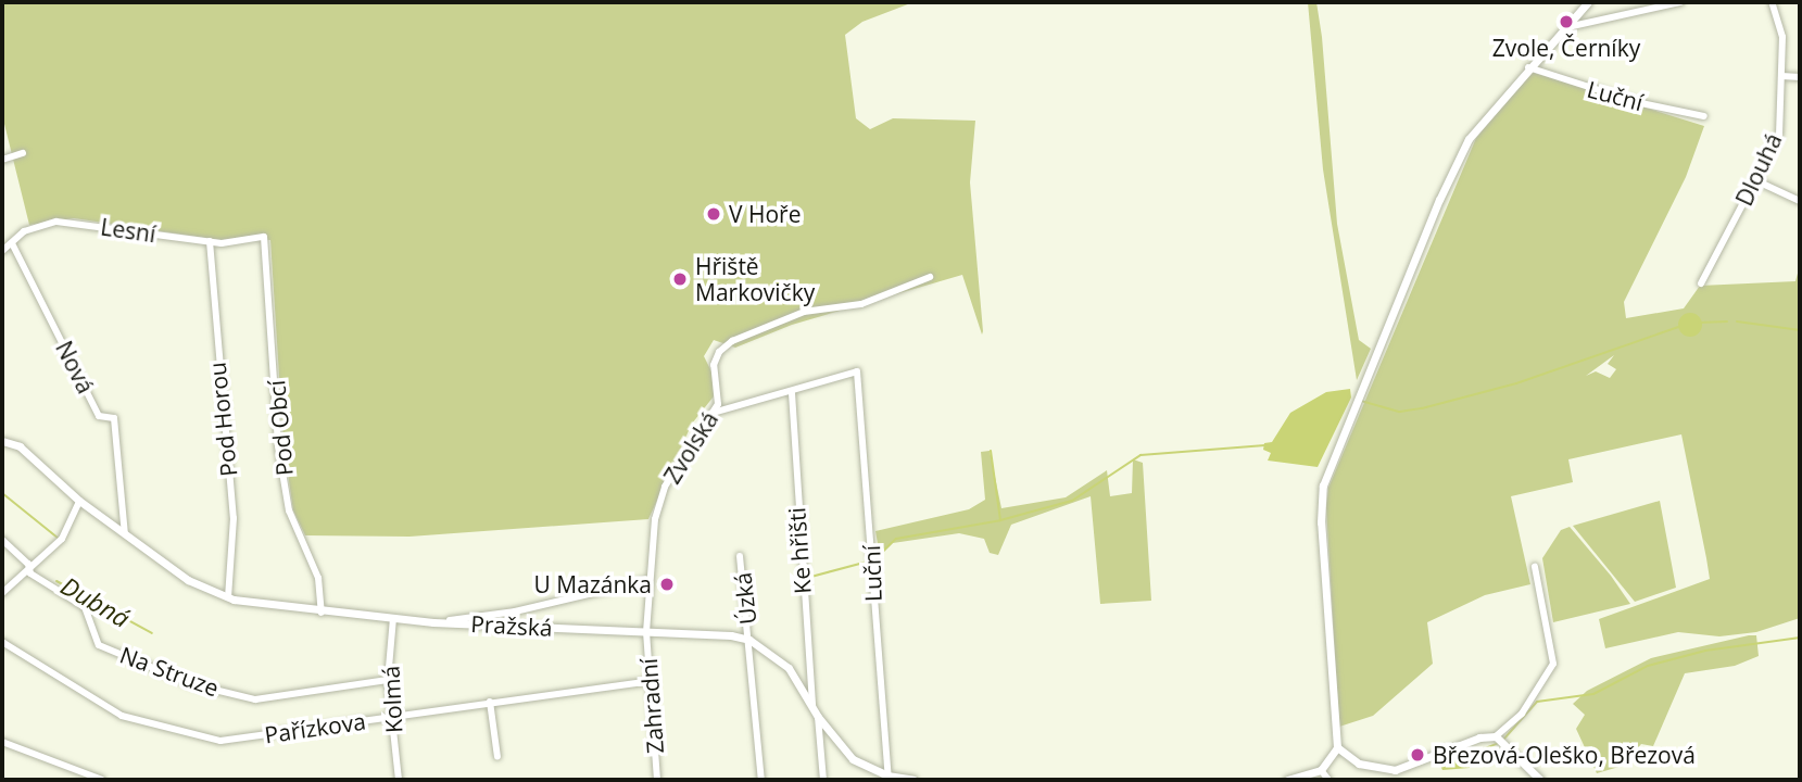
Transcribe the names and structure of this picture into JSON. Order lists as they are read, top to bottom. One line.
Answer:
{"streets":{"street":["Luční","Dlouhá","Lesní","Nová","Pod Horou","Pod Obcí","Zvolská","Ke hřišti","Úzká","Pražská","Na Struze","Kolmá","Zahradní","Pařízkova"]},"crossings":[["Luční","Ke hřišti"],["Luční","Pražská"],["Lesní","Nová"],["Lesní","Pod Horou"],["Lesní","Pod Obcí"],["Nová","Pražská"],["Pod Horou","Pražská"],["Pod Obcí","Pražská"],["Zvolská","Pražská"],["Zvolská","Zahradní"],["Ke hřišti","Pražská"],["Úzká","Pražská"],["Pražská","Kolmá"],["Pražská","Zahradní"],["Na Struze","Kolmá"],["Kolmá","Pařízkova"],["Zahradní","Pařízkova"]],"water":["Dubná"],"places":["Zvole, Černíky","V Hoře","Hřiště Markovičky","U Mazánka","Březová-Oleško, Březová"]}
